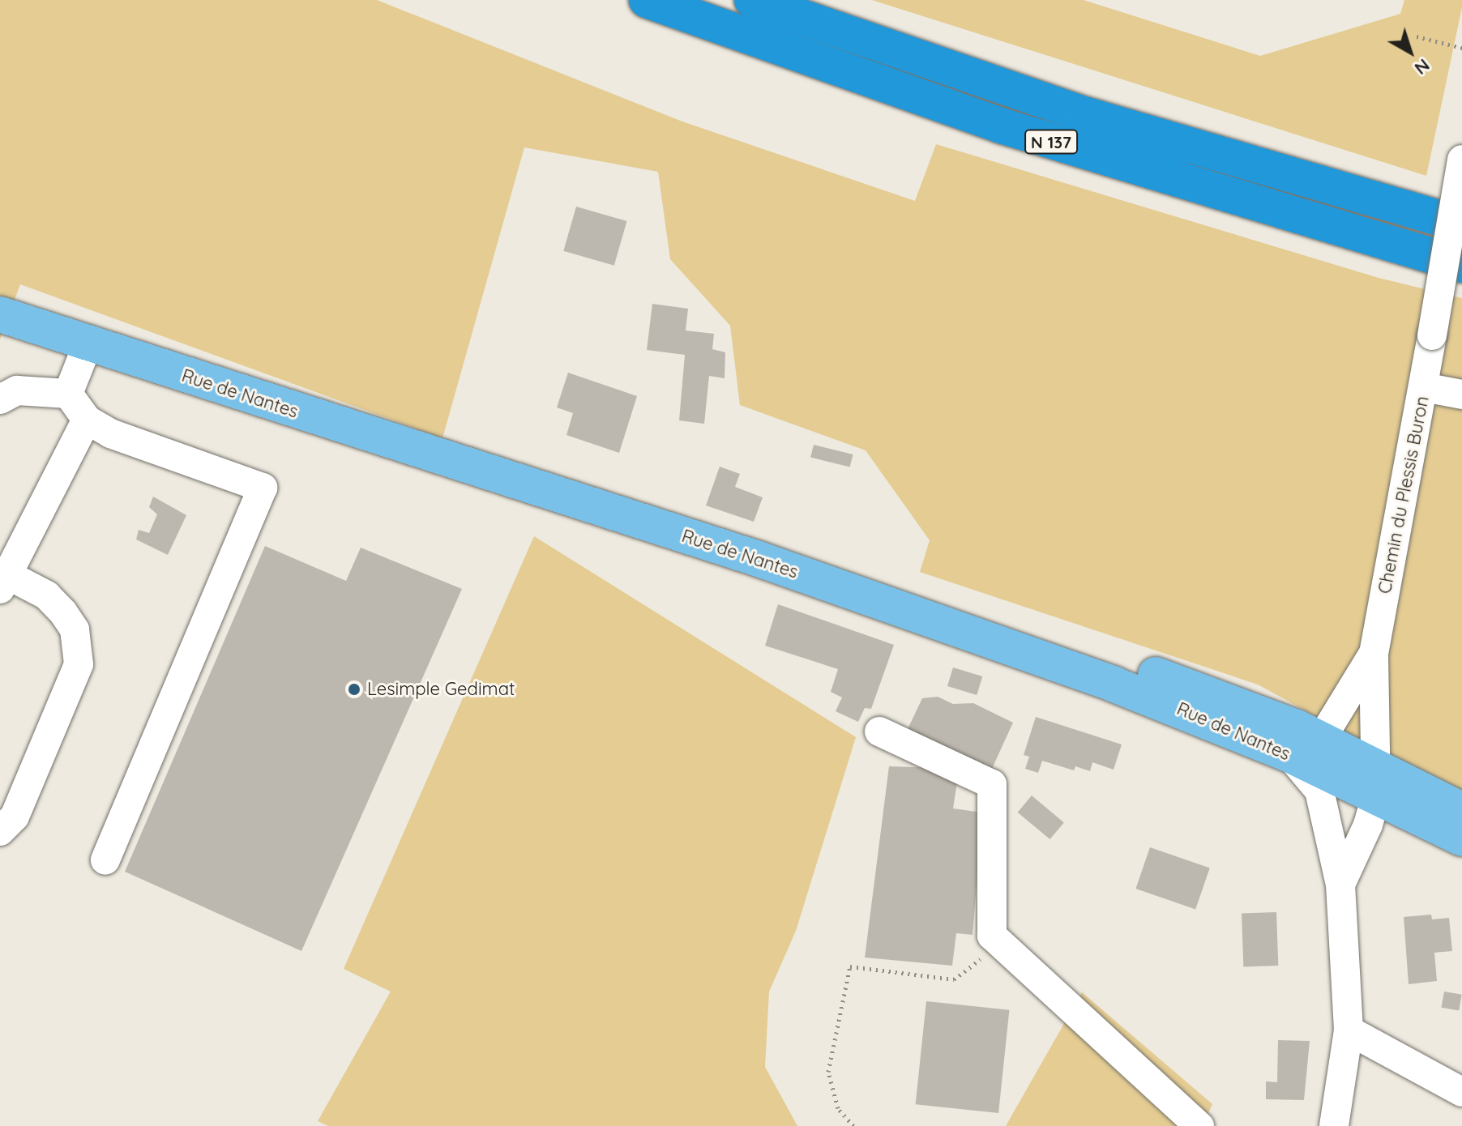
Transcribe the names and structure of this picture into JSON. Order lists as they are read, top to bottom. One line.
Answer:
{"streets":{"highway":["N 137"],"main road":["Rue de Nantes"],"street":["Chemin du Plessis Buron"]},"crossings":[["Rue de Nantes","Chemin du Plessis Buron"]],"places":["Lesimple Gedimat"],"north":"bottom right"}
